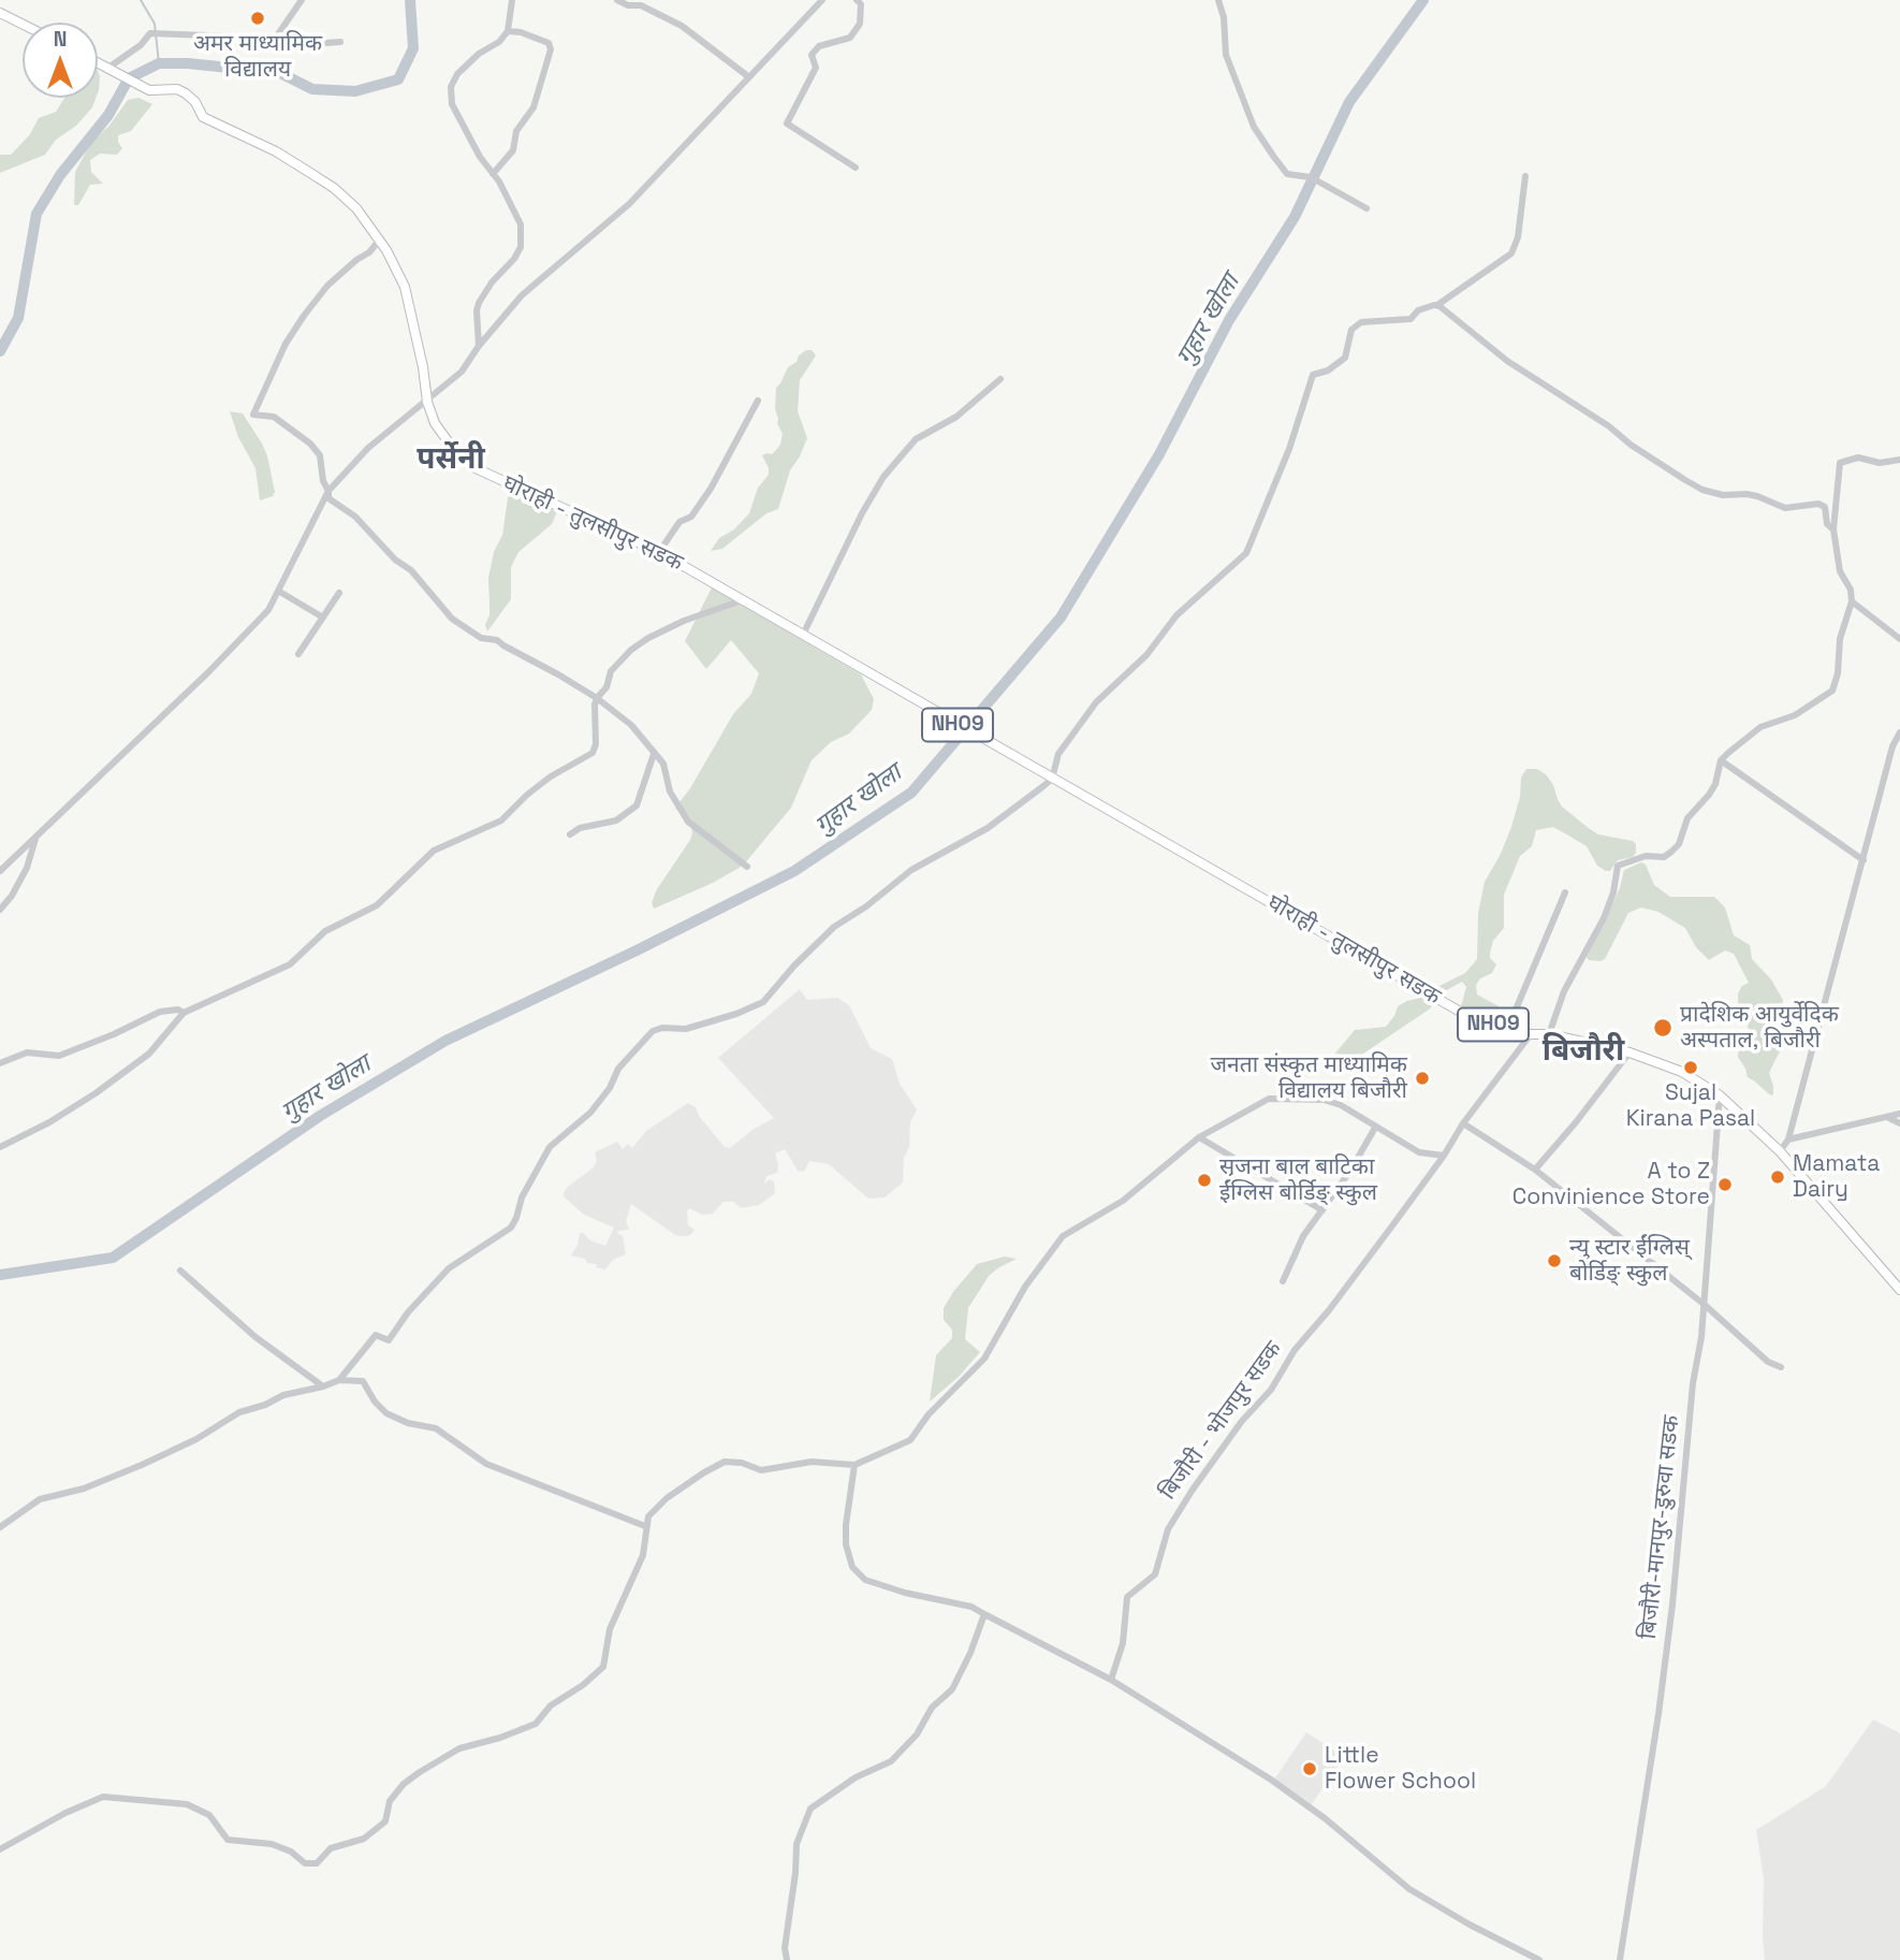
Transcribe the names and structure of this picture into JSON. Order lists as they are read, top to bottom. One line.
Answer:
{"streets":{"main road":["घोराही - तुलसीपुर सडक","NH09"],"street":["बिजौरी - भोजपुर सडक","बिजौरी-मानपुर-डुरुवा सडक"]},"crossings":[["घोराही - तुलसीपुर सडक","NH09"],["घोराही - तुलसीपुर सडक","बिजौरी - भोजपुर सडक"],["घोराही - तुलसीपुर सडक","बिजौरी-मानपुर-डुरुवा सडक"]],"districts":["पर्सेनी","बिजौरी"],"water":["गुहार खोला"],"places":["अमर माध्यामिक विद्यालय","प्रादेशिक आयुर्वेदिक अस्पताल, बिजौरी","Sujal Kirana Pasal","जनता संस्कृत माध्यामिक विद्यालय बिजौरी","Mamata Dairy","सृजना बाल बाटिका ईंग्लिस बोर्डिङ् स्कुल","A to Z Convinience Store","न्यु स्टार ईंग्लिस् बोर्डिङ् स्कुल","Little Flower School"],"north":"top"}
